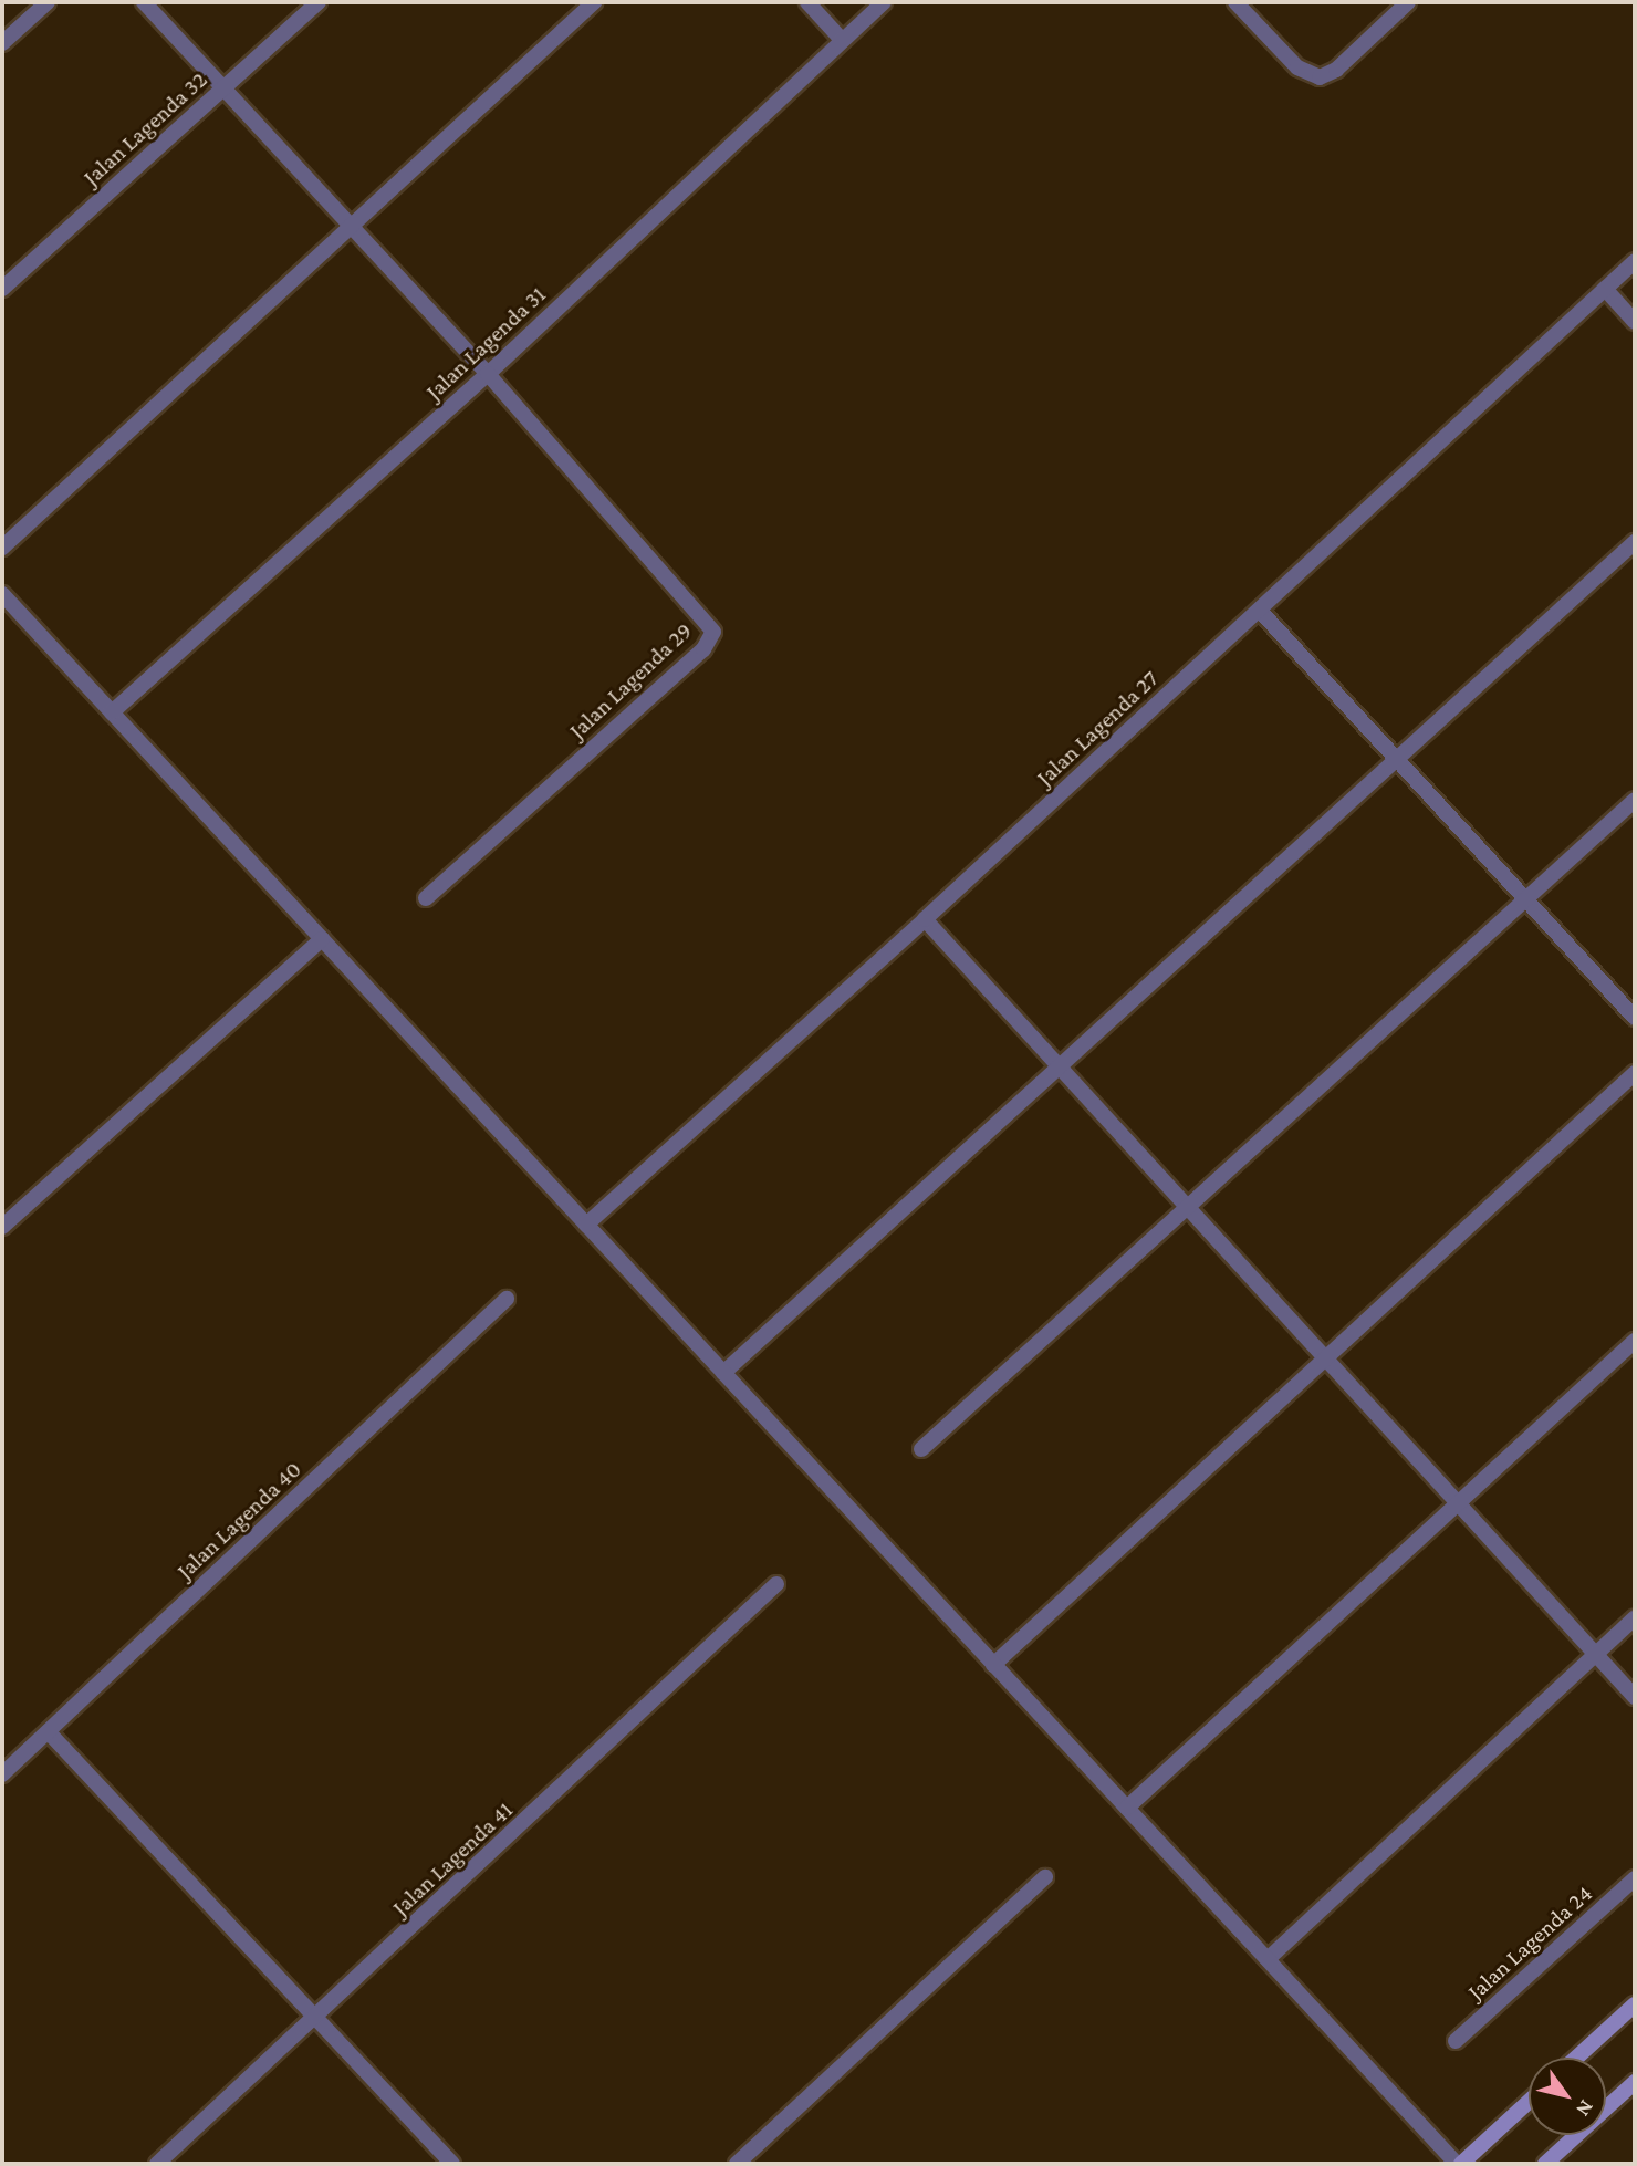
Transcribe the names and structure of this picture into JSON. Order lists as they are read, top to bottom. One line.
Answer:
{"streets":{"street":["Jalan Lagenda 32","Jalan Lagenda 31","Jalan Lagenda 29","Jalan Lagenda 27","Jalan Lagenda 40","Jalan Lagenda 41","Jalan Lagenda 24"]},"crossings":[["Jalan Lagenda 31","Jalan Lagenda 29"]],"north":"bottom right"}
